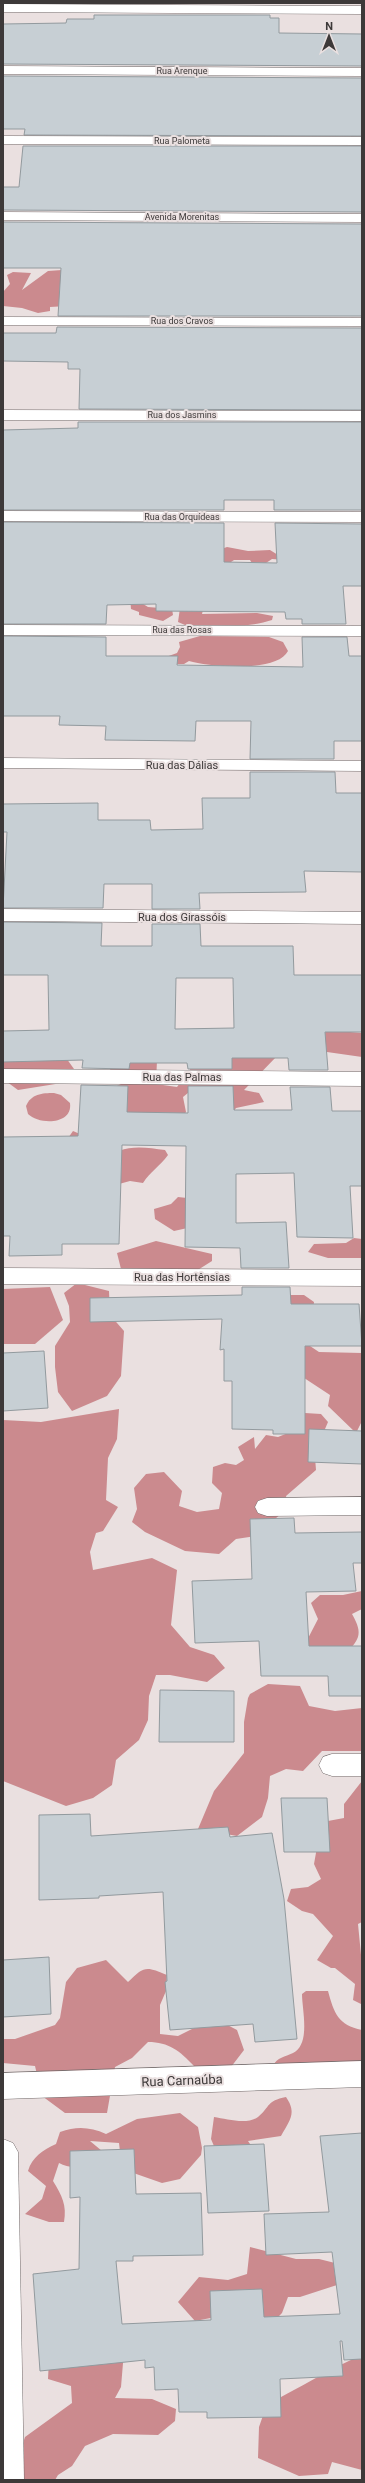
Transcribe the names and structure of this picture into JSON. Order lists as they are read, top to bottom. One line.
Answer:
{"streets":{"street":["Rua Arenque","Rua Palometa","Avenida Morenitas","Rua dos Cravos","Rua dos Jasmins","Rua das Orquídeas","Rua das Rosas","Rua das Dálias","Rua dos Girassóis","Rua das Palmas","Rua das Hortênsias","Rua Carnaúba"]},"north":"top"}
